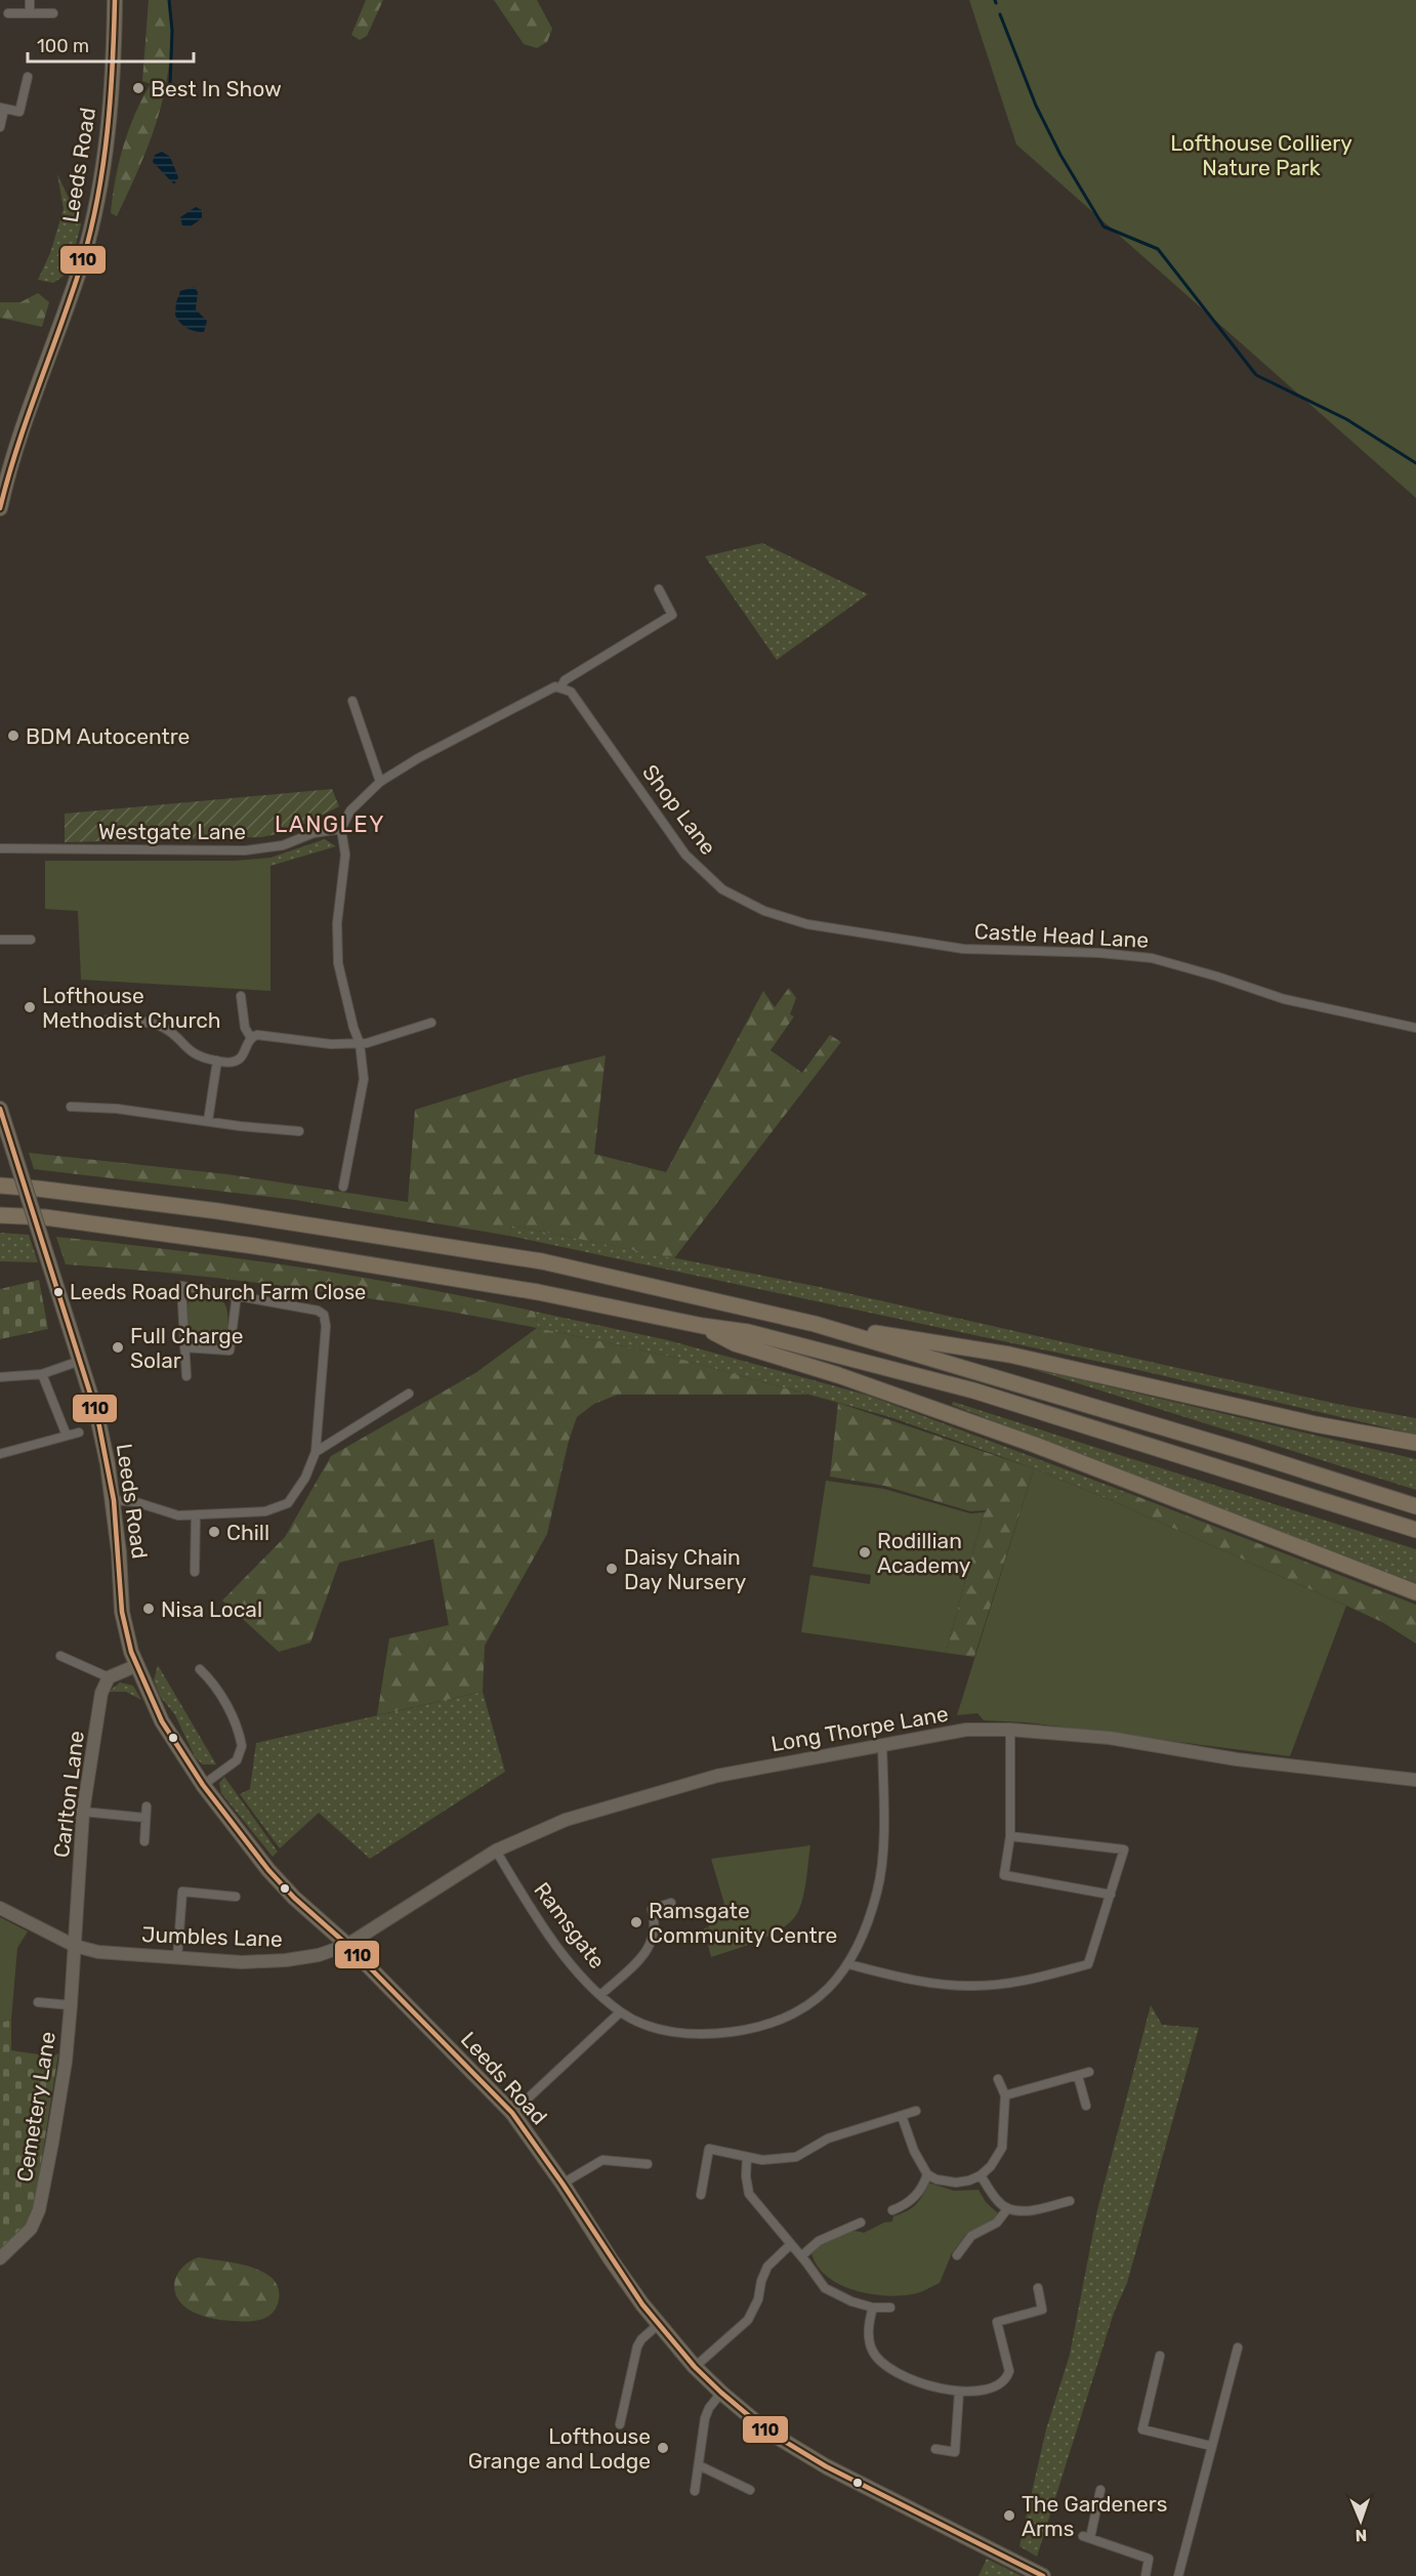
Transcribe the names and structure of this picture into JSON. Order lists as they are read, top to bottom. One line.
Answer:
{"streets":{"main road":["Leeds Road","Long Thorpe Lane","Carlton Lane","Jumbles Lane","Cemetery Lane"],"street":["Shop Lane","Westgate Lane","Castle Head Lane","Ramsgate"]},"crossings":[["Leeds Road","Long Thorpe Lane"],["Leeds Road","Jumbles Lane"],["Shop Lane","Castle Head Lane"],["Long Thorpe Lane","Ramsgate"],["Long Thorpe Lane","Jumbles Lane"],["Carlton Lane","Jumbles Lane"],["Carlton Lane","Cemetery Lane"],["Jumbles Lane","Cemetery Lane"]],"districts":["LANGLEY"],"parks":["Lofthouse Colliery Nature Park"],"places":["Best In Show","BDM Autocentre","Lofthouse Methodist Church","Leeds Road Church Farm Close","Full Charge Solar","Chill","Rodillian Academy","Daisy Chain Day Nursery","Nisa Local","Ramsgate Community Centre","Lofthouse Grange and Lodge","The Gardeners Arms"],"lines":["transit line 110"],"scale_bar":"100 m","north":"bottom"}
